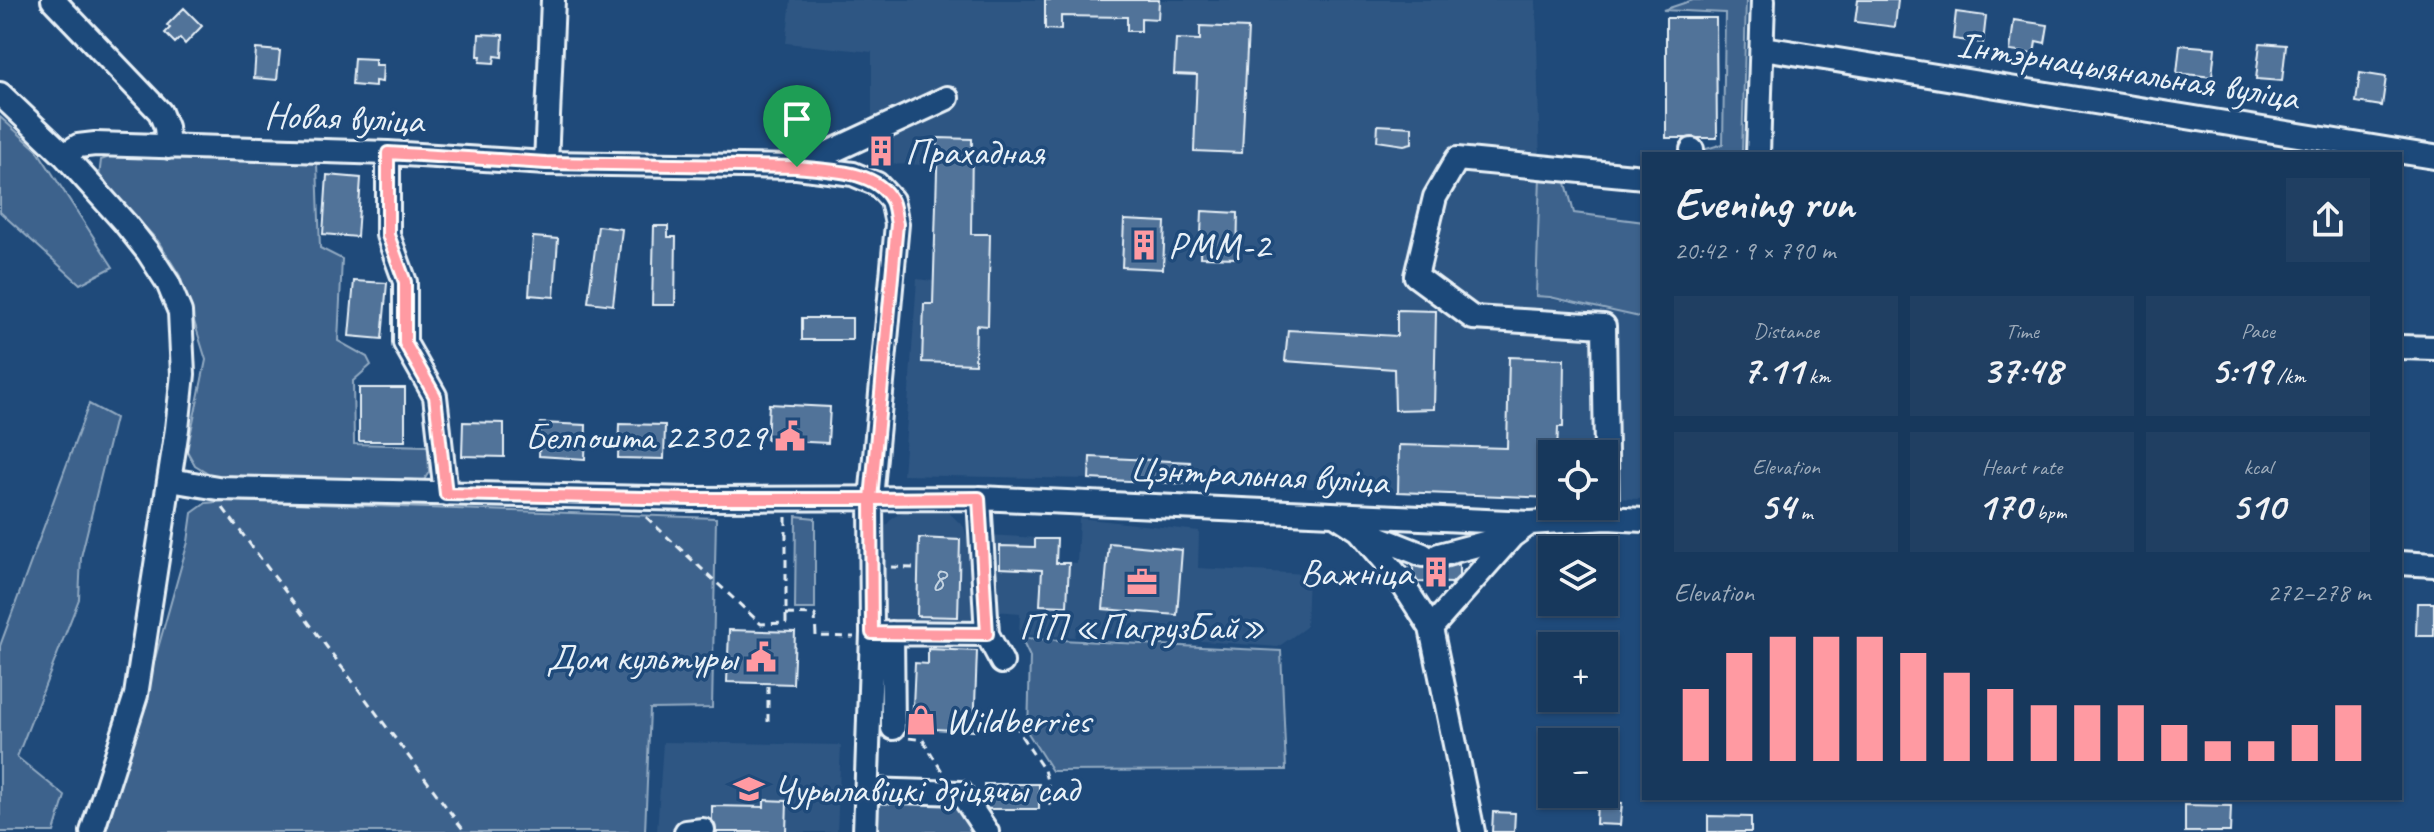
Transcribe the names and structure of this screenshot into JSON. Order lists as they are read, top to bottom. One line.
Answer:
{"streets":{"street":["Інтэрнацыянальная вуліца","Новая вуліца","Цэнтральная вуліца"]},"crossings":[["Новая вуліца","Цэнтральная вуліца"]],"places":{"building":["Прахадная","РММ-2","Важніца"],"public building":["Белпошта 223029","Дом культуры"],"office":["ПП «ПагрузБай»"],"shop":["Wildberries"],"school or university":["Чурылавіцкі дзіцячы сад"]},"house_numbers":["8"],"page":{"heading":["Evening run","20:42 · 9 × 790 m"],"stats":[["Distance","7.11 km"],["Time","37:48"],["Pace","5:19 /km"],["Elevation","54 m"],["Heart rate","170 bpm"],["kcal","510"]],"map_buttons":["+","−"],"chart":["Elevation","272–278 m"]}}
